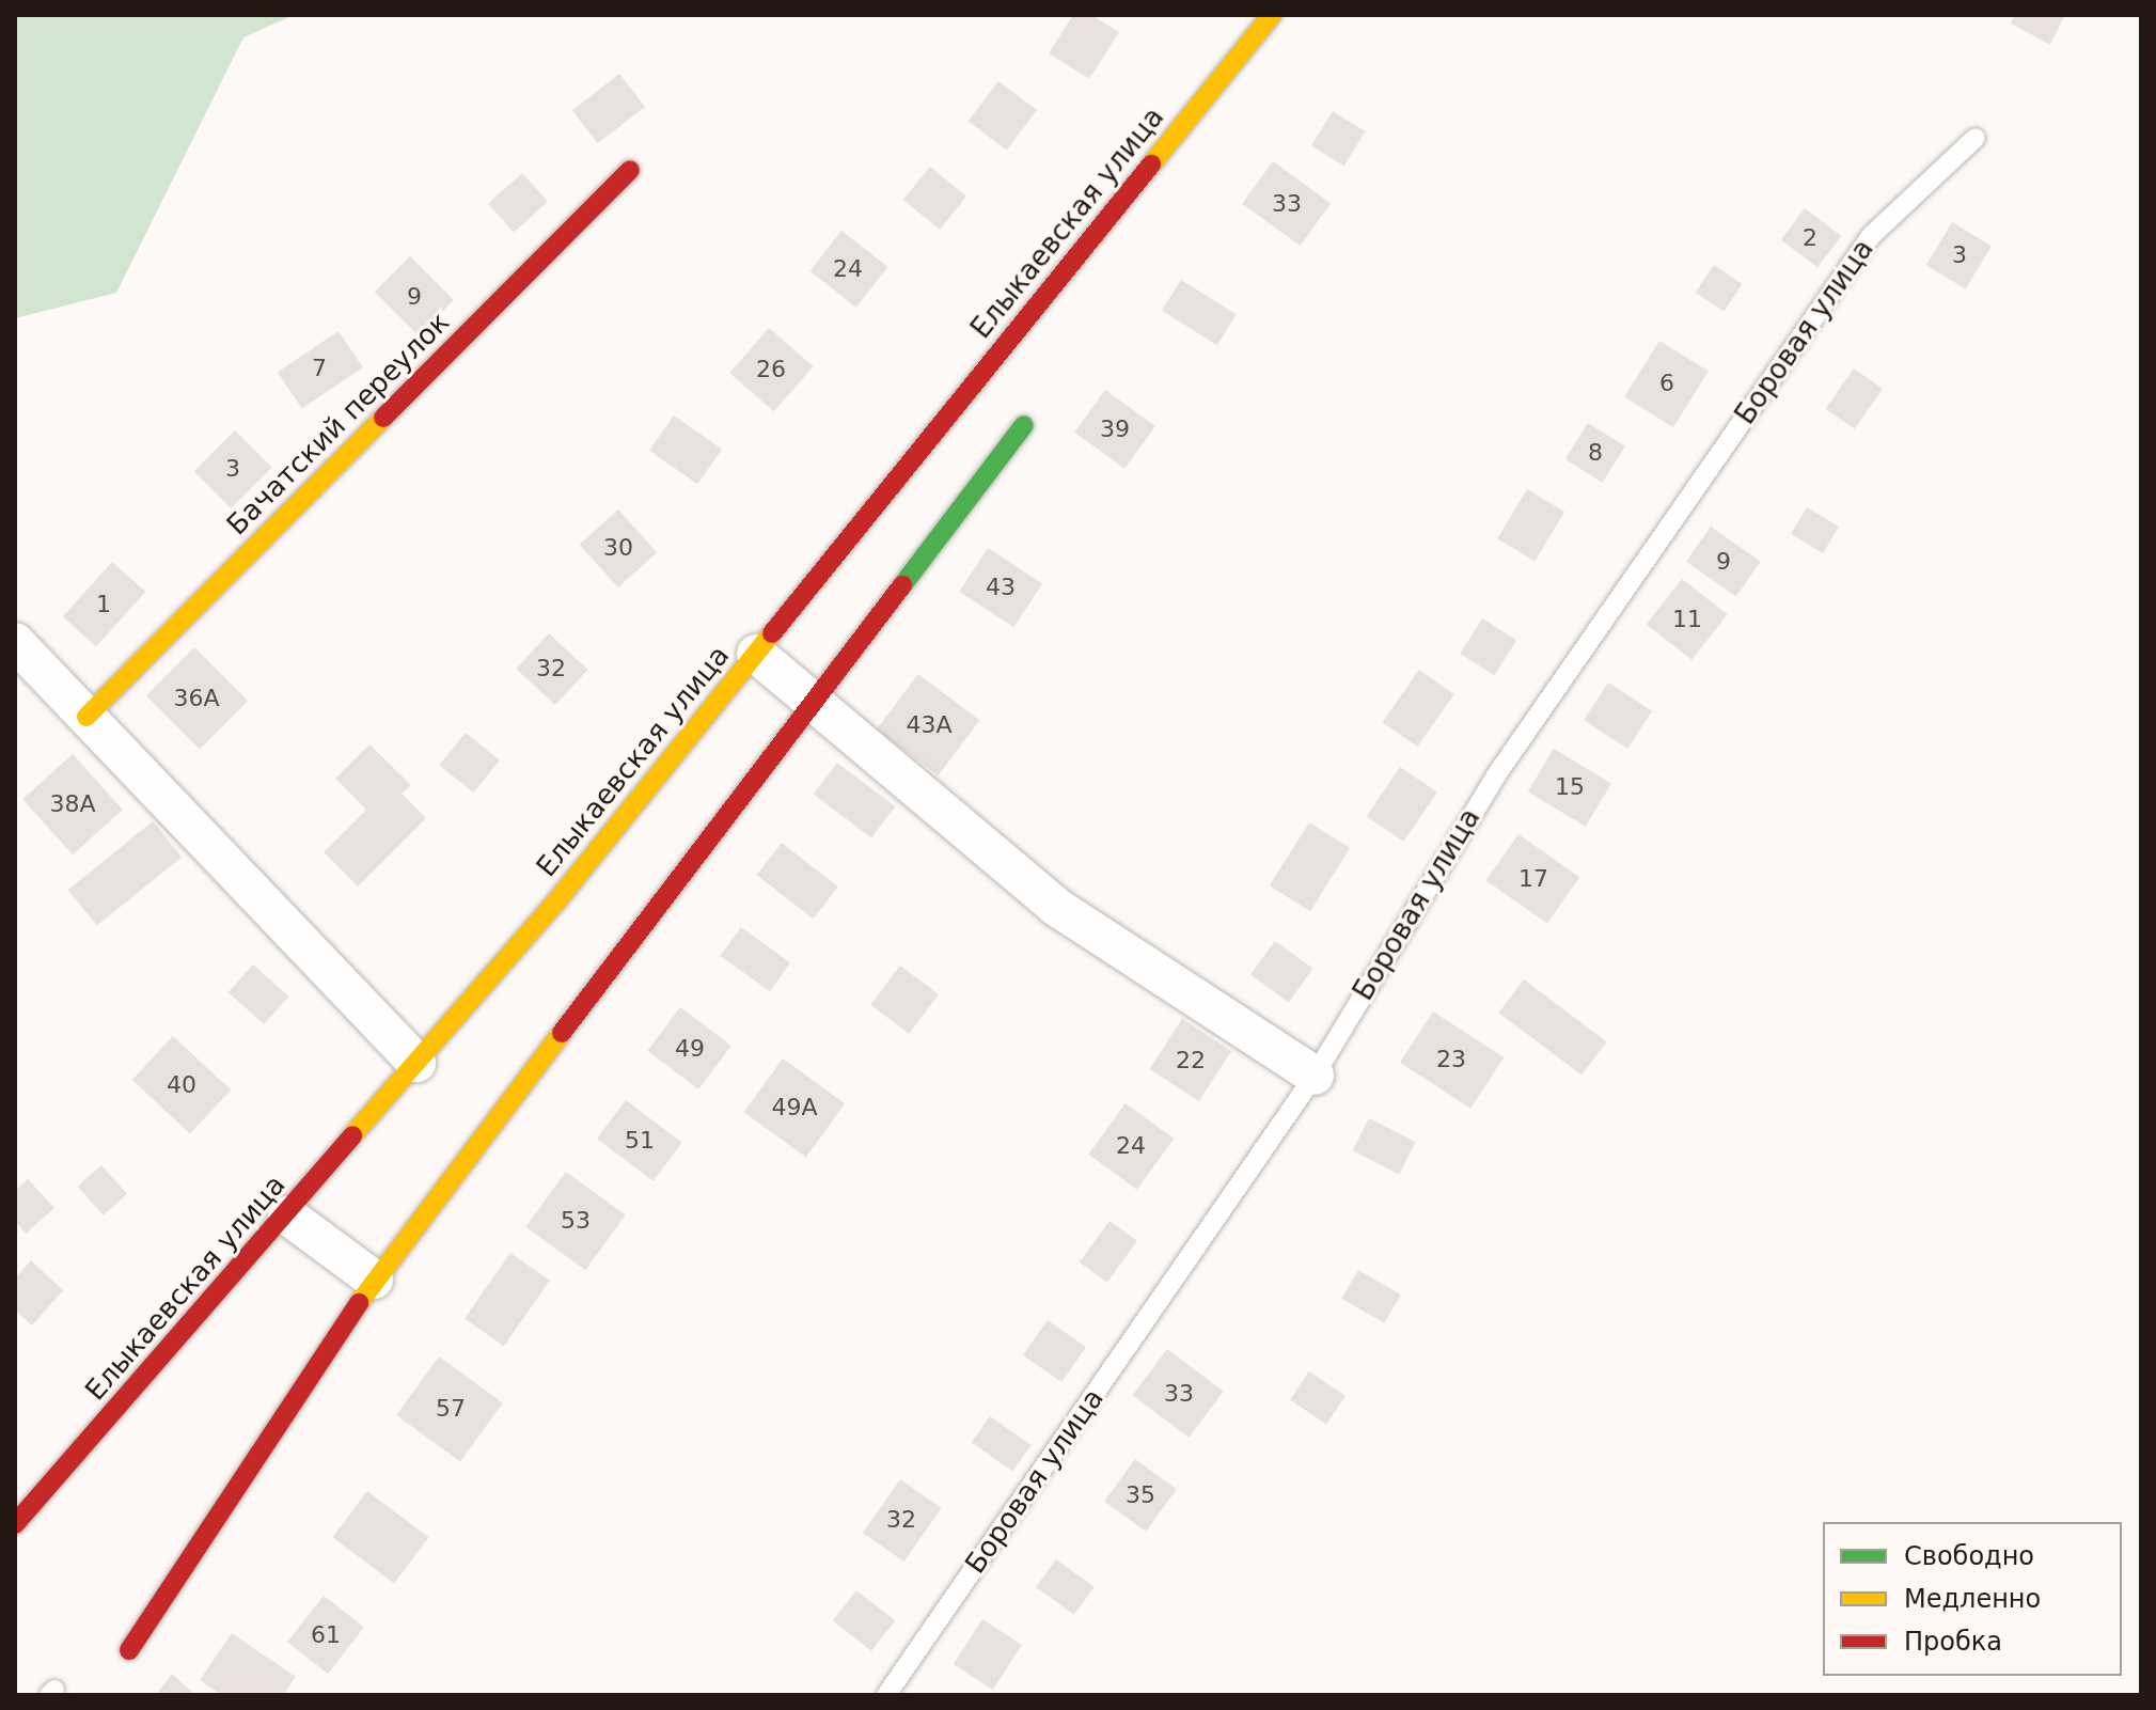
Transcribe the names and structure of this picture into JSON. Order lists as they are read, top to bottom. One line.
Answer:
{"streets":{"street":["Елыкаевская улица","Бачатский переулок"],"lane":["Боровая улица"]},"house_numbers":["33","2","3","24","9","7","26","6","39","8","3","30","9","43","1","11","32","36А","43А","15","38А","17","49","23","22","40","49А","51","24","53","33","57","35","32","61"],"legend":["Свободно","Медленно","Пробка"]}
